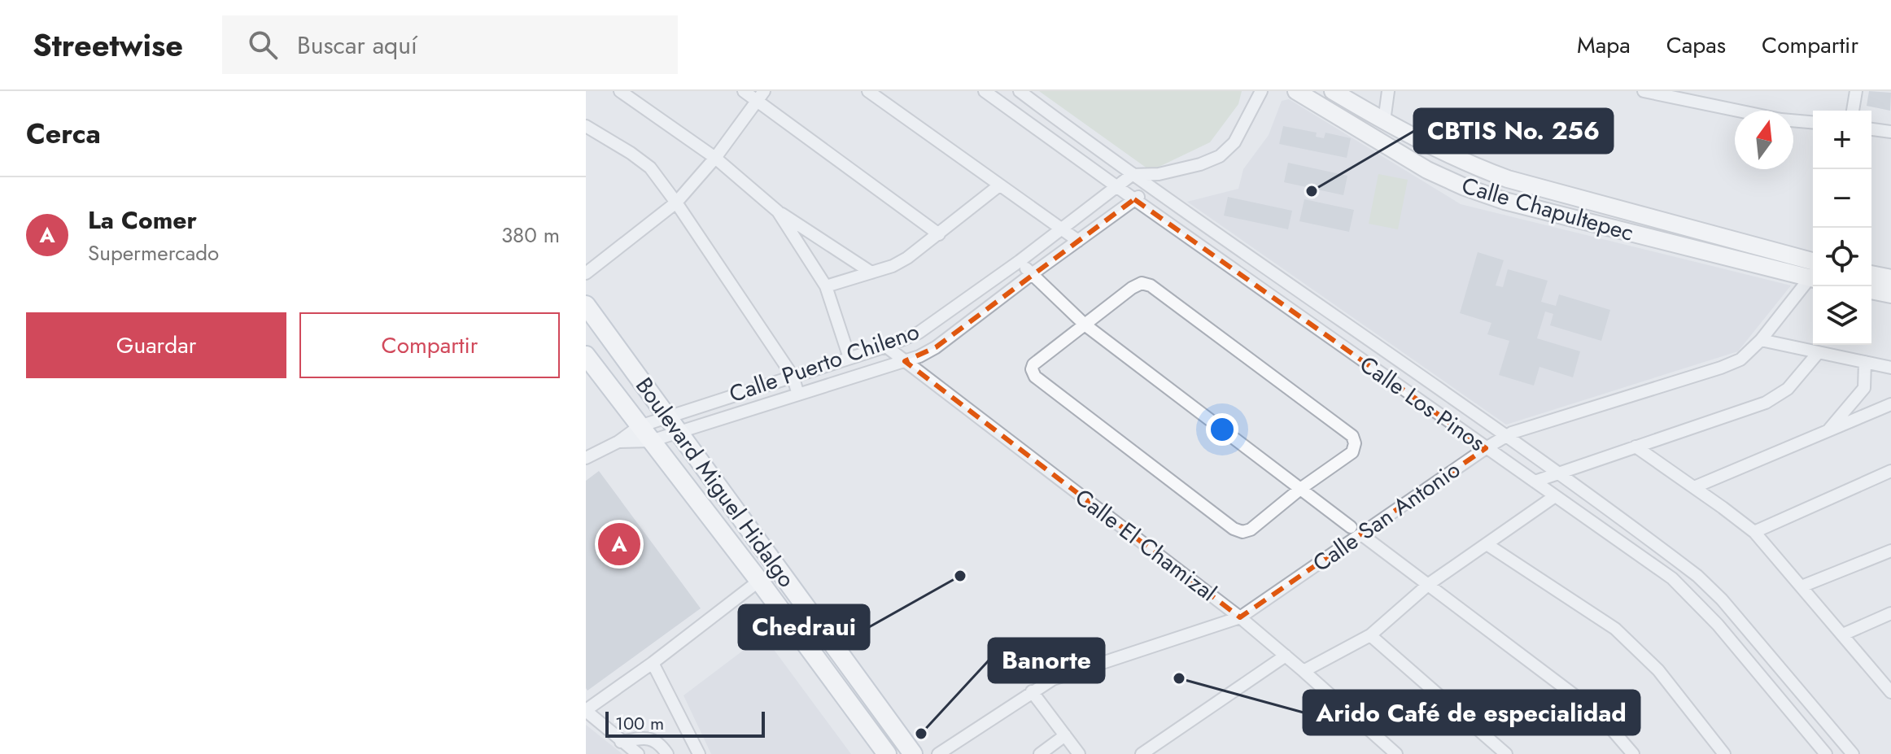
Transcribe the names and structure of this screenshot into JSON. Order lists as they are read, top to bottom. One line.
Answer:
{"streets":{"main road":["Boulevard Miguel Hidalgo"],"street":["Calle Chapultepec","Calle Puerto Chileno","Calle Los Pinos","Calle San Antonio","Calle El Chamizal"]},"crossings":[["Calle Puerto Chileno","Calle Los Pinos"],["Calle Puerto Chileno","Boulevard Miguel Hidalgo"],["Calle Puerto Chileno","Calle El Chamizal"],["Calle Los Pinos","Calle San Antonio"],["Calle San Antonio","Calle El Chamizal"]],"places":["CBTIS No. 256","Chedraui","Arido Café de especialidad","Banorte"],"scale_bar":"100 m","north":"top","page":{"header":"Streetwise","search":"Buscar aquí","nav":["Mapa","Capas","Compartir"],"heading":"Cerca","map_buttons":["+","−"],"list":[{"mark":"A","name":"La Comer","note":"Supermercado","value":"380 m"}],"buttons":["Guardar","Compartir"],"pins":"A","scale":"100 m"}}
